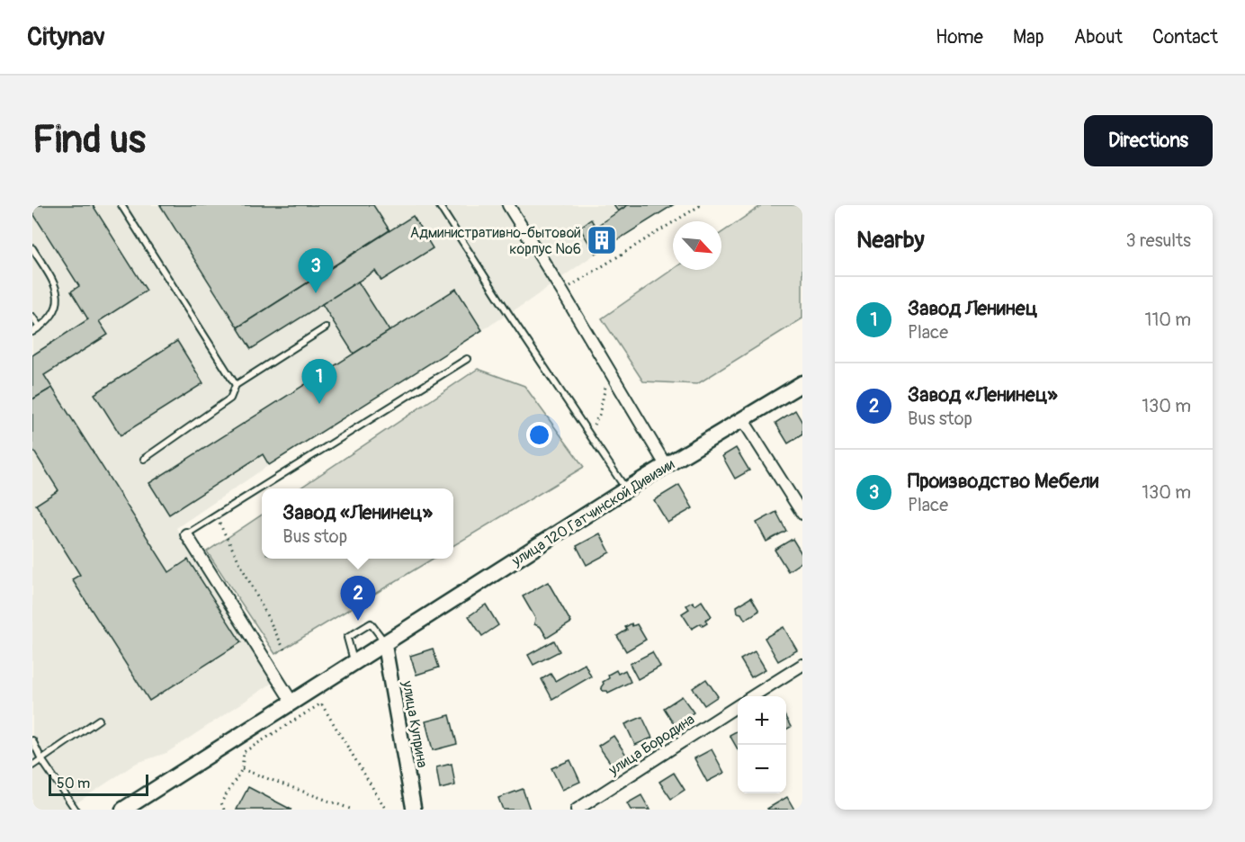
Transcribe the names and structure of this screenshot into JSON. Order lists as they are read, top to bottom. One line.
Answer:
{"streets":{"main road":["улица 120 Гатчинской Дивизии"],"street":["улица Куприна","улица Бородина"]},"crossings":[["улица 120 Гатчинской Дивизии","улица Куприна"]],"places":{"building":["Административно-бытовой корпус №6"]},"scale_bar":"50 m","north":"bottom right","page":{"header":"Citynav","nav":["Home","Map","About","Contact"],"buttons":"Directions","title":"Find us","heading":["Nearby","3 results"],"pins":["3","1","2"],"list":[{"mark":"1","name":"Завод Ленинец","note":"Place","value":"110 m"},{"mark":"2","name":"Завод «Ленинец»","note":"Bus stop","value":"130 m"},{"mark":"3","name":"Производство Мебели","note":"Place","value":"130 m"}],"popup":["Завод «Ленинец»","Bus stop"],"map_buttons":["+","−"],"scale":"50 m"}}
